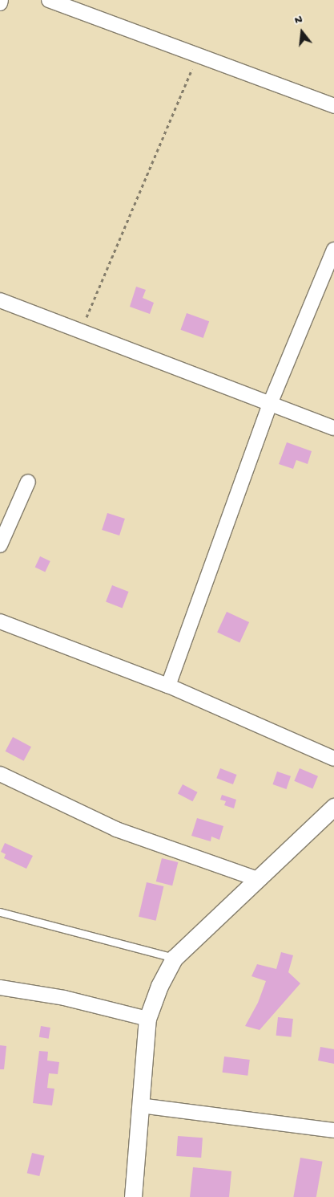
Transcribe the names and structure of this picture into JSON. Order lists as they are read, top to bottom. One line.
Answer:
{"north":"top"}
